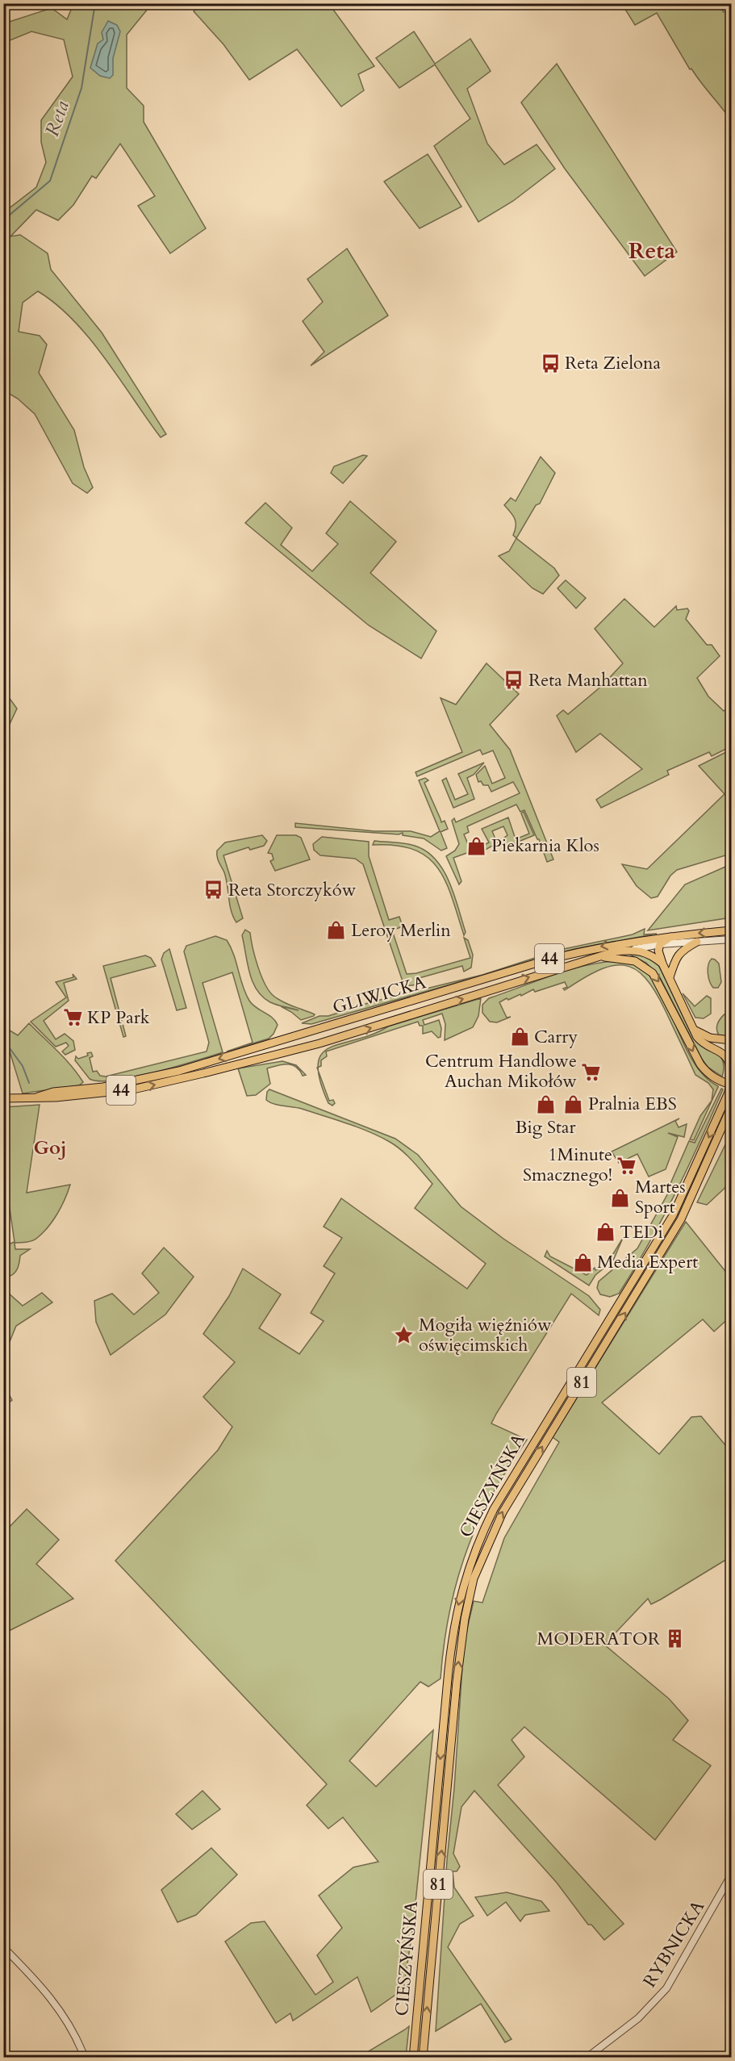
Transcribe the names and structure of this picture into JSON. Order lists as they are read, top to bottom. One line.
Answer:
{"streets":{"main road":["44","GLIWICKA","81","CIESZYŃSKA"],"street":["RYBNICKA"]},"districts":["Reta","Goj"],"water":["Reta"],"places":{"bus stop":["Reta Zielona","Reta Manhattan","Reta Storczyków"],"shop":["Piekarnia Klos","Leroy Merlin","Carry","Big Star","Pralnia EBS","Martes Sport","TEDi","Media Expert"],"supermarket":["KP Park","Centrum Handlowe Auchan Mikołów","1Minute Smacznego!"],"place":["Mogiła więźniów oświęcimskich"],"building":["MODERATOR"]}}
